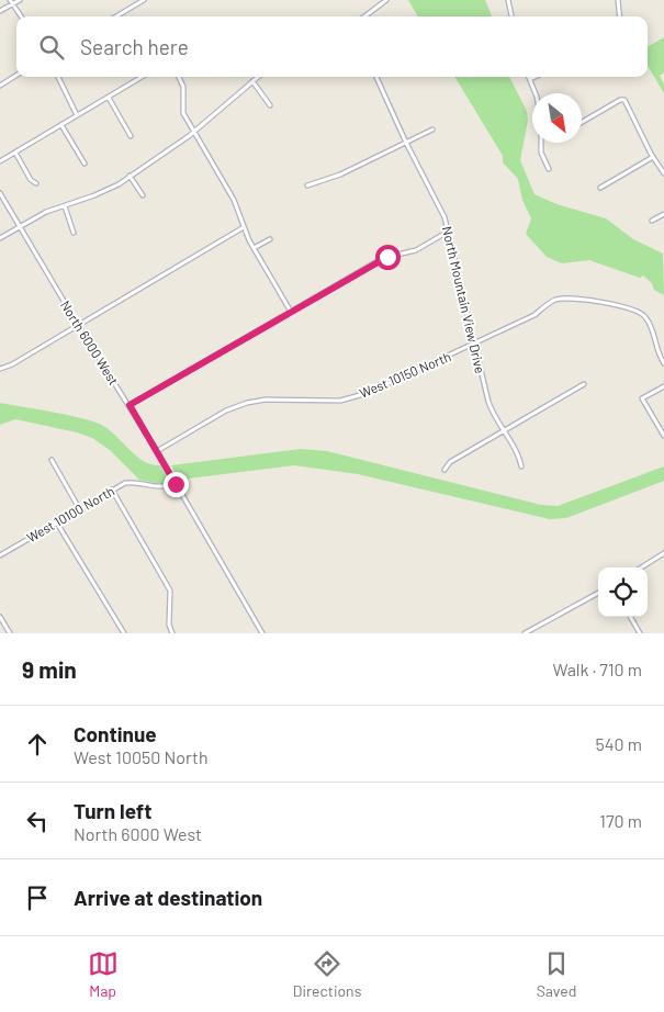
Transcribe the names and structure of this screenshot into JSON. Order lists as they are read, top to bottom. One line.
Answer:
{"streets":{"street":["North Mountain View Drive","North 6000 West","West 10150 North","West 10100 North"]},"crossings":[["North Mountain View Drive","West 10150 North"],["North 6000 West","West 10150 North"],["North 6000 West","West 10100 North"]],"north":"bottom right","page":{"search":"Search here","heading":["9 min","Walk · 710 m"],"list":[["Continue","West 10050 North","540 m"],["Turn left","North 6000 West","170 m"],"Arrive at destination"],"nav":["Map","Directions","Saved"]}}
